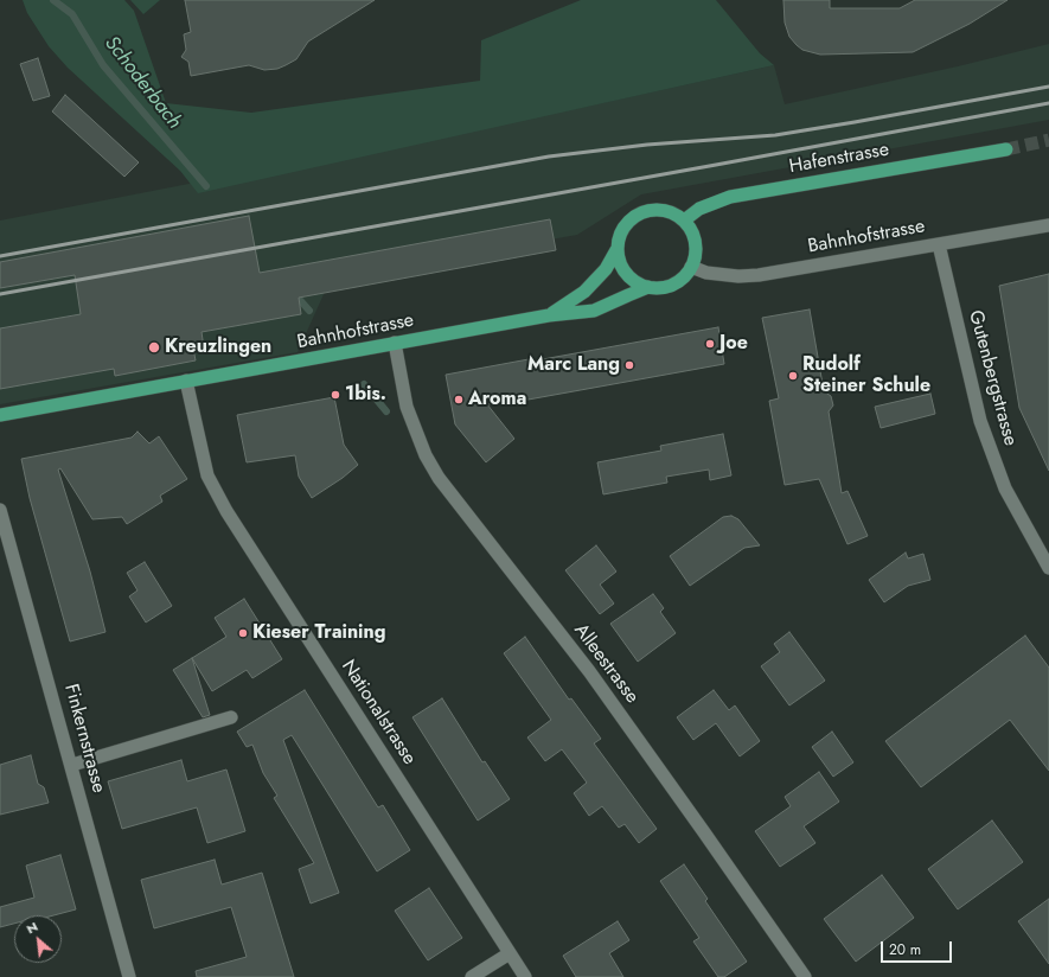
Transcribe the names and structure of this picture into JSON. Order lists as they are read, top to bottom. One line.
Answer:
{"streets":{"main road":["Hafenstrasse","Bahnhofstrasse"],"street":["Gutenbergstrasse","Alleestrasse","Nationalstrasse","Finkernstrasse"]},"crossings":[["Hafenstrasse","Bahnhofstrasse"],["Bahnhofstrasse","Gutenbergstrasse"],["Bahnhofstrasse","Alleestrasse"],["Bahnhofstrasse","Nationalstrasse"]],"water":["Schoderbach"],"places":["Joe","Kreuzlingen","Marc Lang","Rudolf Steiner Schule","1bis.","Aroma","Kieser Training"],"scale_bar":"20 m","north":"top left"}
